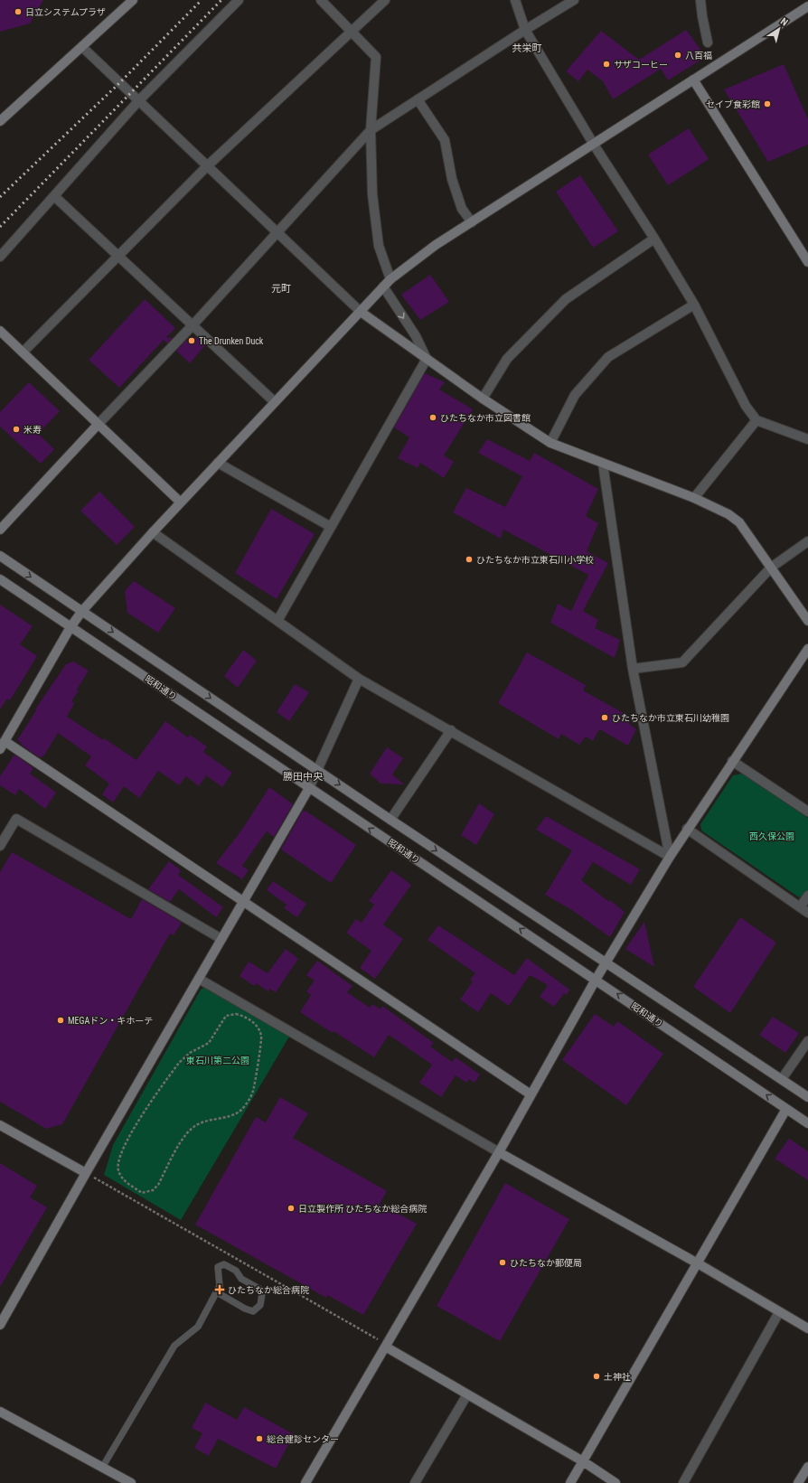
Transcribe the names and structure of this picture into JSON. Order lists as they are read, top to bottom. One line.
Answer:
{"streets":{"street":["昭和通り"]},"districts":["共栄町","元町","勝田中央"],"parks":["西久保公園","東石川第二公園"],"places":{"other":["日立システムプラザ","八百福","サザコーヒー","セイブ食彩館","The Drunken Duck","ひたちなか市立図書館","米寿","ひたちなか市立東石川小学校","ひたちなか市立東石川幼稚園","MEGAドン・キホーテ","日立製作所 ひたちなか総合病院","ひたちなか郵便局","土神社","総合健診センター"],"health":["ひたちなか総合病院"]},"north":"top right"}
